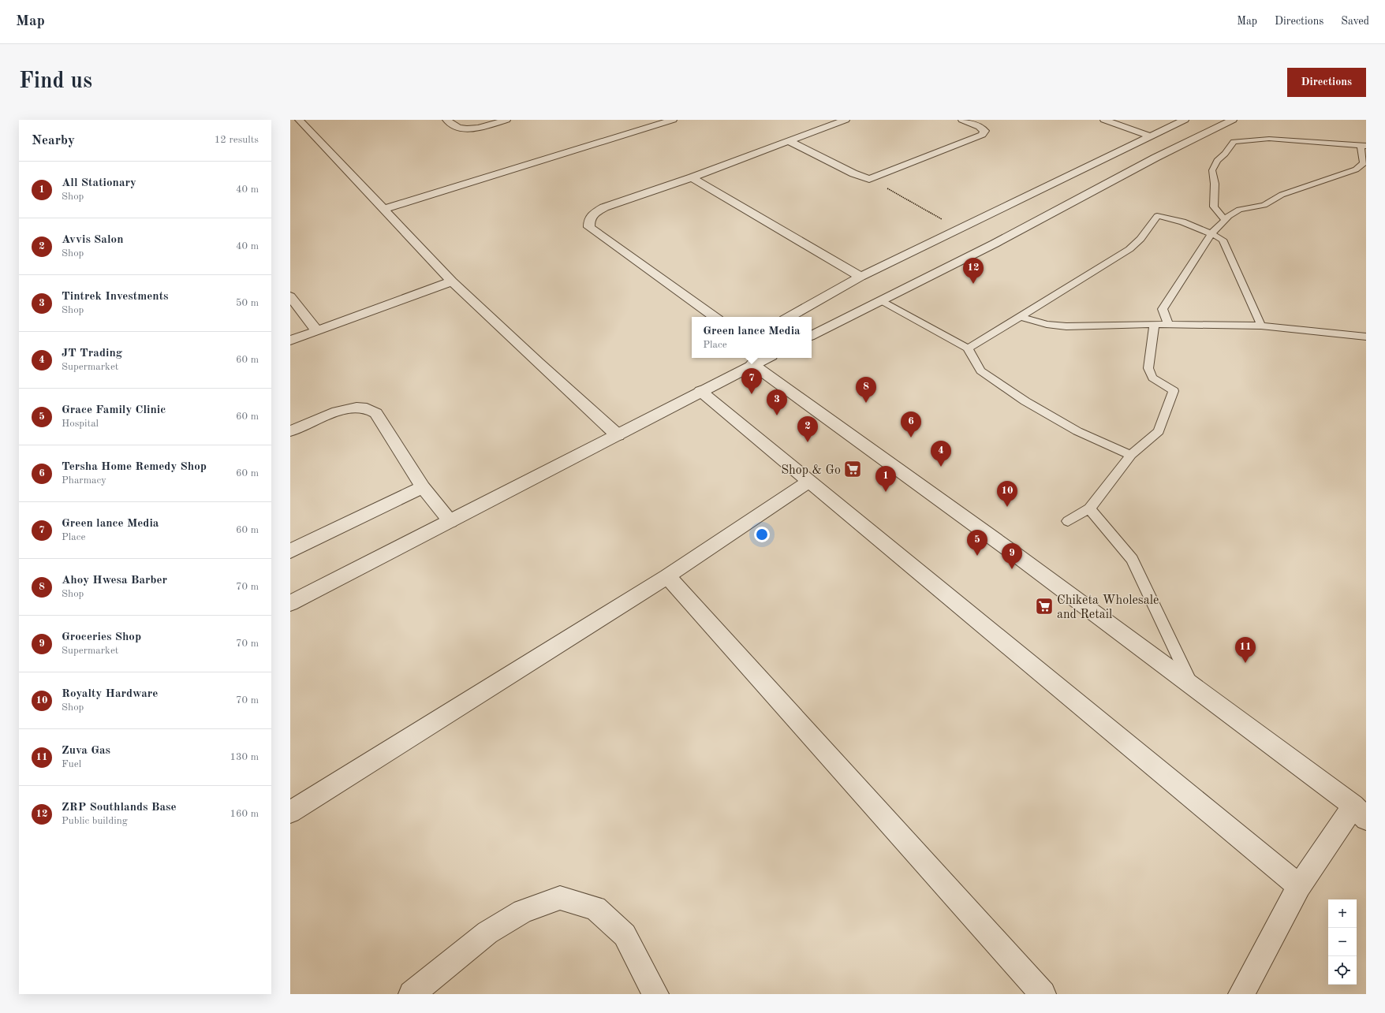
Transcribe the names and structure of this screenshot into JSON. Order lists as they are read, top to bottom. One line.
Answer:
{"places":{"supermarket":["Shop & Go","Chiketa Wholesale and Retail"]},"page":{"header":"Map","nav":["Map","Directions","Saved"],"buttons":"Directions","title":"Find us","heading":["Nearby","12 results"],"list":[{"mark":"1","name":"All Stationary","note":"Shop","value":"40 m"},{"mark":"2","name":"Avvis Salon","note":"Shop","value":"40 m"},{"mark":"3","name":"Tintrek Investments","note":"Shop","value":"50 m"},{"mark":"4","name":"JT Trading","note":"Supermarket","value":"60 m"},{"mark":"5","name":"Grace Family Clinic","note":"Hospital","value":"60 m"},{"mark":"6","name":"Tersha Home Remedy Shop","note":"Pharmacy","value":"60 m"},{"mark":"7","name":"Green lance Media","note":"Place","value":"60 m"},{"mark":"8","name":"Ahoy Hwesa Barber","note":"Shop","value":"70 m"},{"mark":"9","name":"Groceries Shop","note":"Supermarket","value":"70 m"},{"mark":"10","name":"Royalty Hardware","note":"Shop","value":"70 m"},{"mark":"11","name":"Zuva Gas","note":"Fuel","value":"130 m"},{"mark":"12","name":"ZRP Southlands Base","note":"Public building","value":"160 m"}],"pins":["12","7","8","3","6","2","4","1","10","5","9","11"],"popup":["Green lance Media","Place"],"map_buttons":["+","−"]}}
